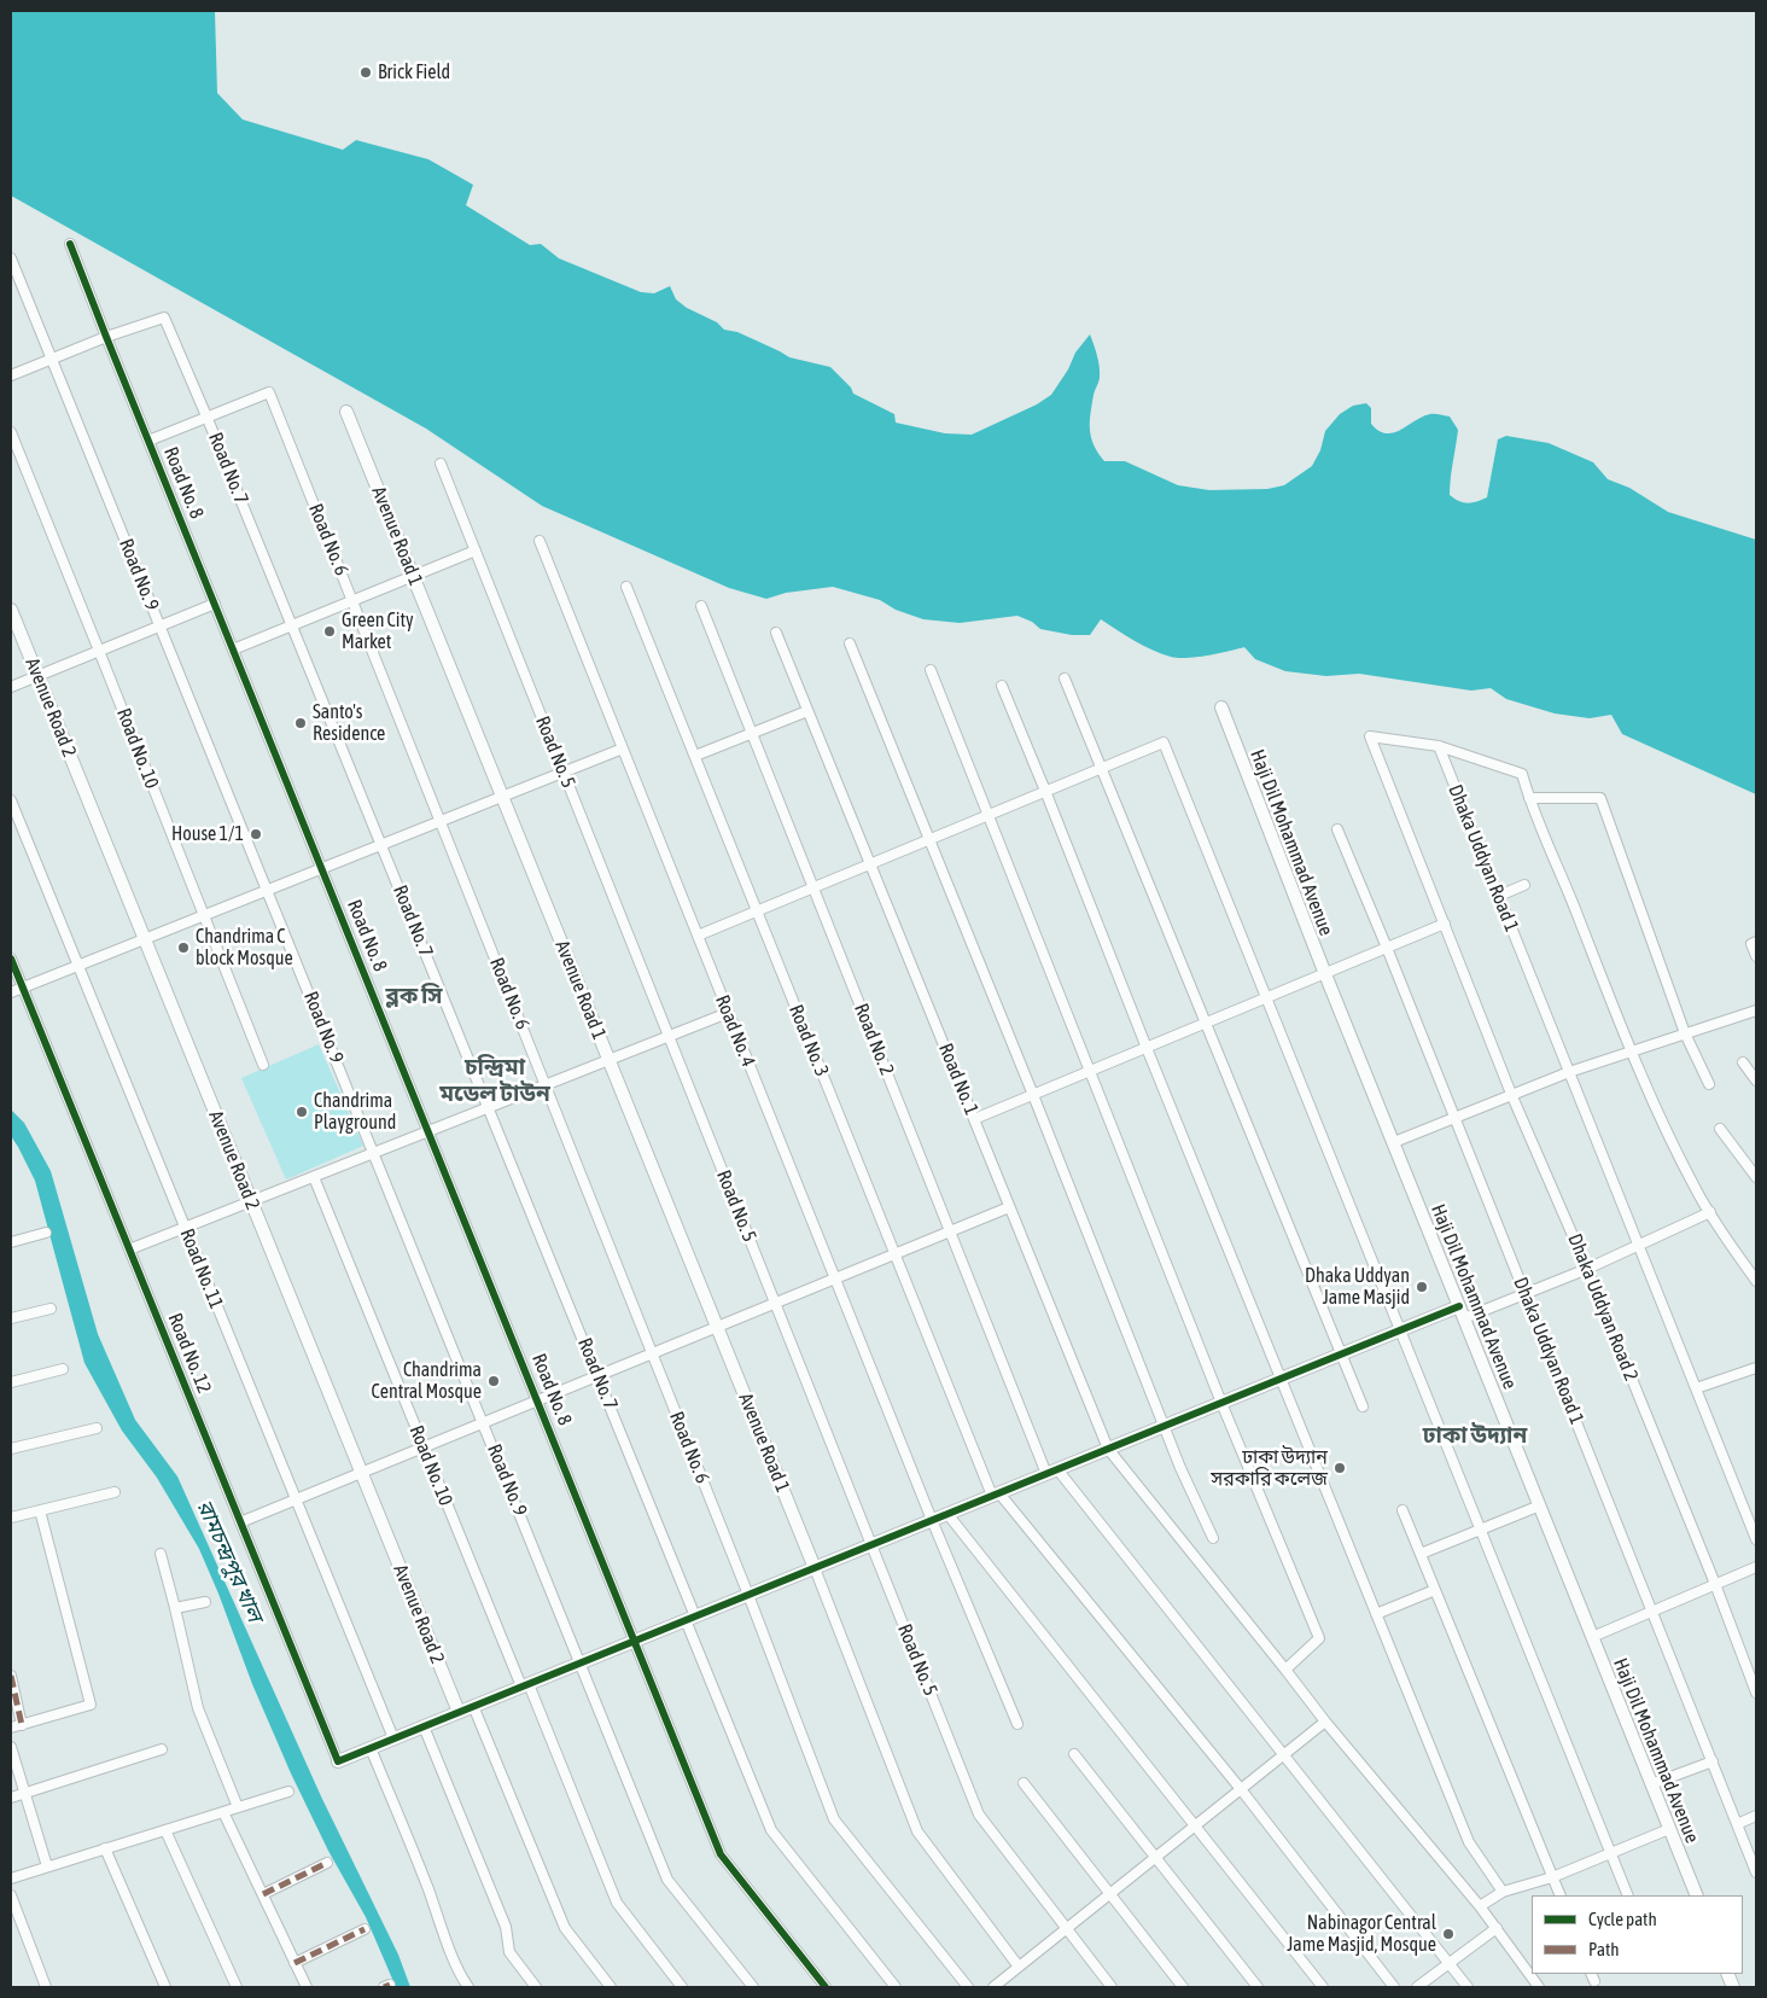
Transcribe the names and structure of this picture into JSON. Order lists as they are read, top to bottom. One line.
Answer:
{"streets":{"street":["Road No. 7","Road No. 8","Avenue Road 1","Road No. 6","Road No. 9","Avenue Road 2","Road No. 10","Road No. 5","Haji Dil Mohammad Avenue","Dhaka Uddyan Road 1","Road No. 4","Road No. 2","Road No. 3","Road No. 1","Road No. 11","Dhaka Uddyan Road 2","Road No. 12"]},"crossings":[["Road No. 7","Road No. 8"],["Road No. 7","Road No. 6"],["Dhaka Uddyan Road 1","Dhaka Uddyan Road 2"]],"districts":["ব্লক সি","চন্দ্রিমা মডেল টাউন","ঢাকা উদ্যান"],"water":["রামচন্দ্রপুর খাল"],"places":["Brick Field","Green City Market","Santo's Residence","House 1/1","Chandrima C block Mosque","Chandrima Playground","Dhaka Uddyan Jame Masjid","Chandrima Central Mosque","ঢাকা উদ্যান সরকারি কলেজ","Nabinagor Central Jame Masjid, Mosque"],"legend":["Cycle path","Path"]}
